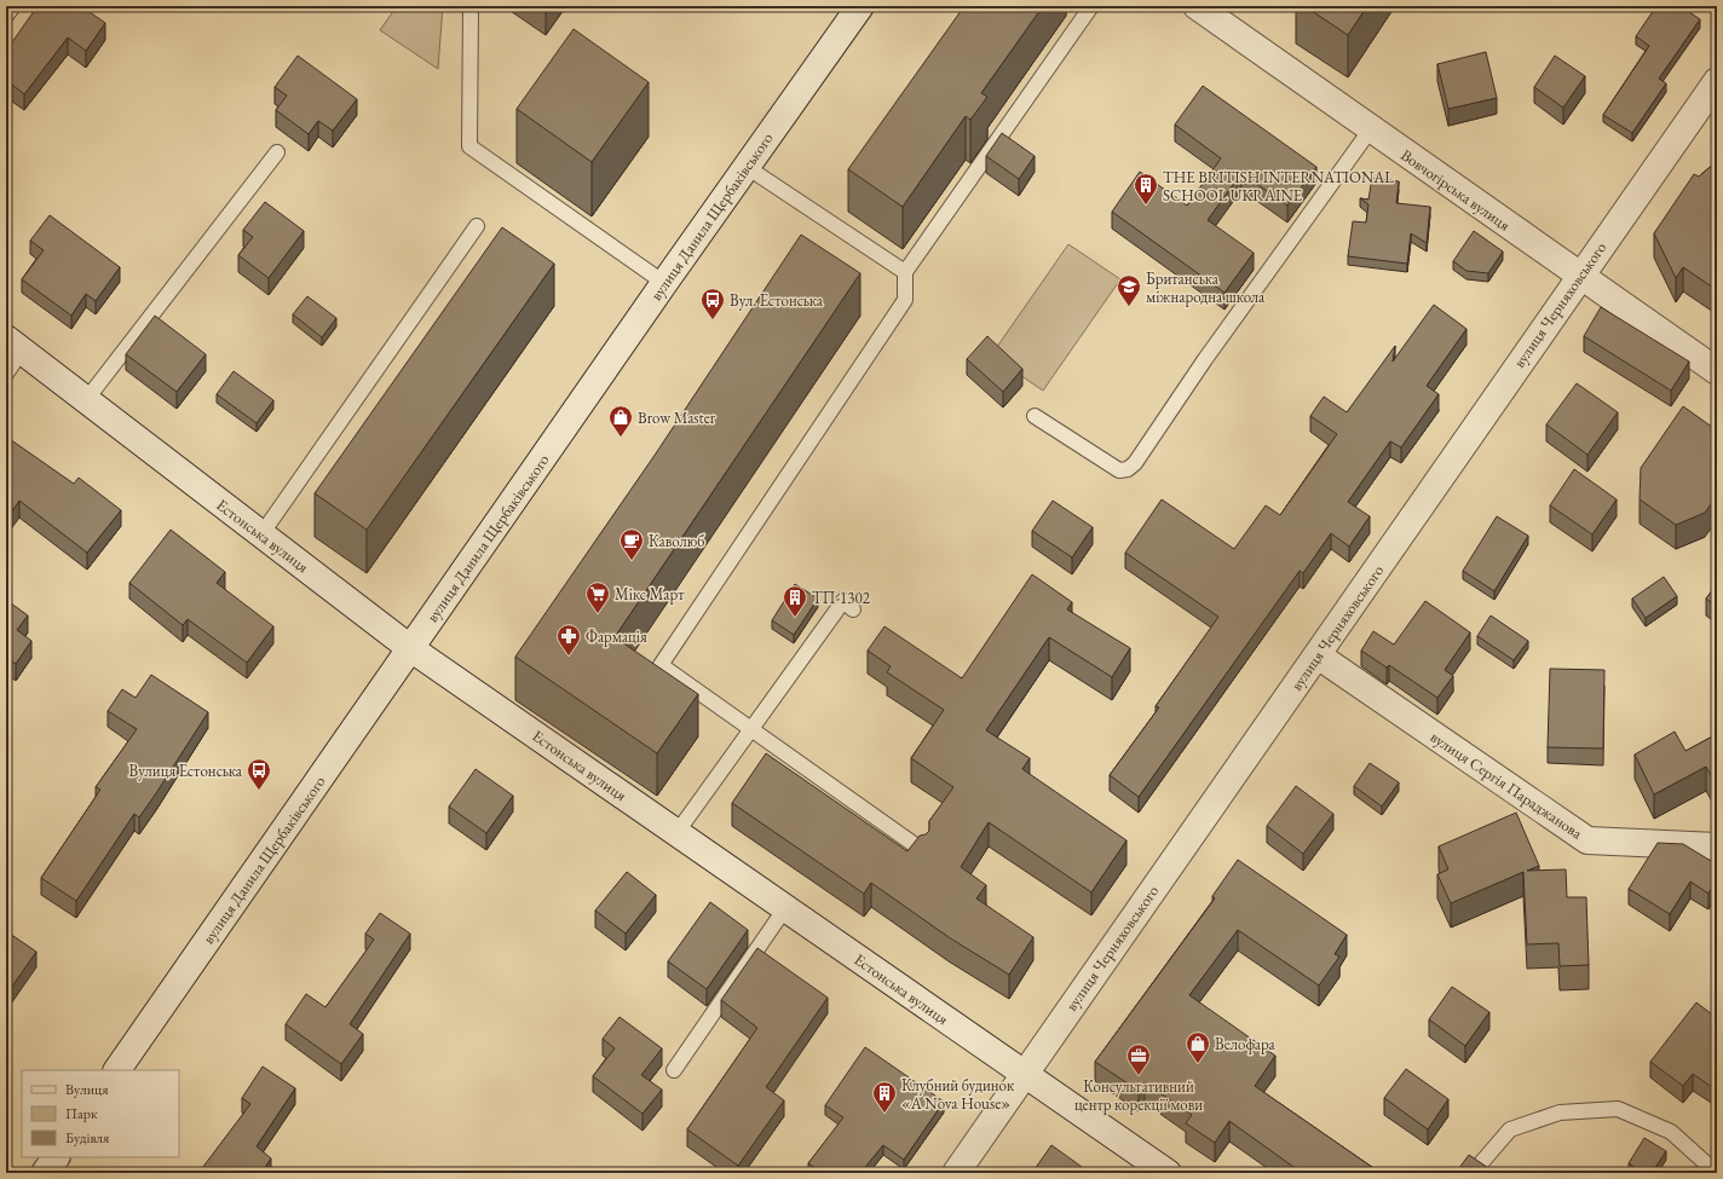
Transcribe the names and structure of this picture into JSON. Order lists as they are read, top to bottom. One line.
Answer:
{"streets":{"street":["Вовчогірська вулиця","вулиця Данила Щербаківського","вулиця Черняховського","Естонська вулиця","вулиця Сергія Параджанова"]},"crossings":[["Вовчогірська вулиця","вулиця Черняховського"],["вулиця Данила Щербаківського","Естонська вулиця"],["вулиця Черняховського","Естонська вулиця"],["вулиця Черняховського","вулиця Сергія Параджанова"]],"places":{"building":["THE BRITISH INTERNATIONAL SCHOOL UKRAINE","ТП-1302","Клубний будинок «A Nova House»"],"school or university":["Британська міжнародна школа"],"bus stop":["Вул. Естонська","Вулиця Естонська"],"shop":["Brow Master","Велофара"],"cafe":["Каволюб"],"supermarket":["Мікс Март"],"pharmacy":["Фармація"],"office":["Консультативний центр корекції мови"]},"legend":["Вулиця","Парк","Будівля"]}
